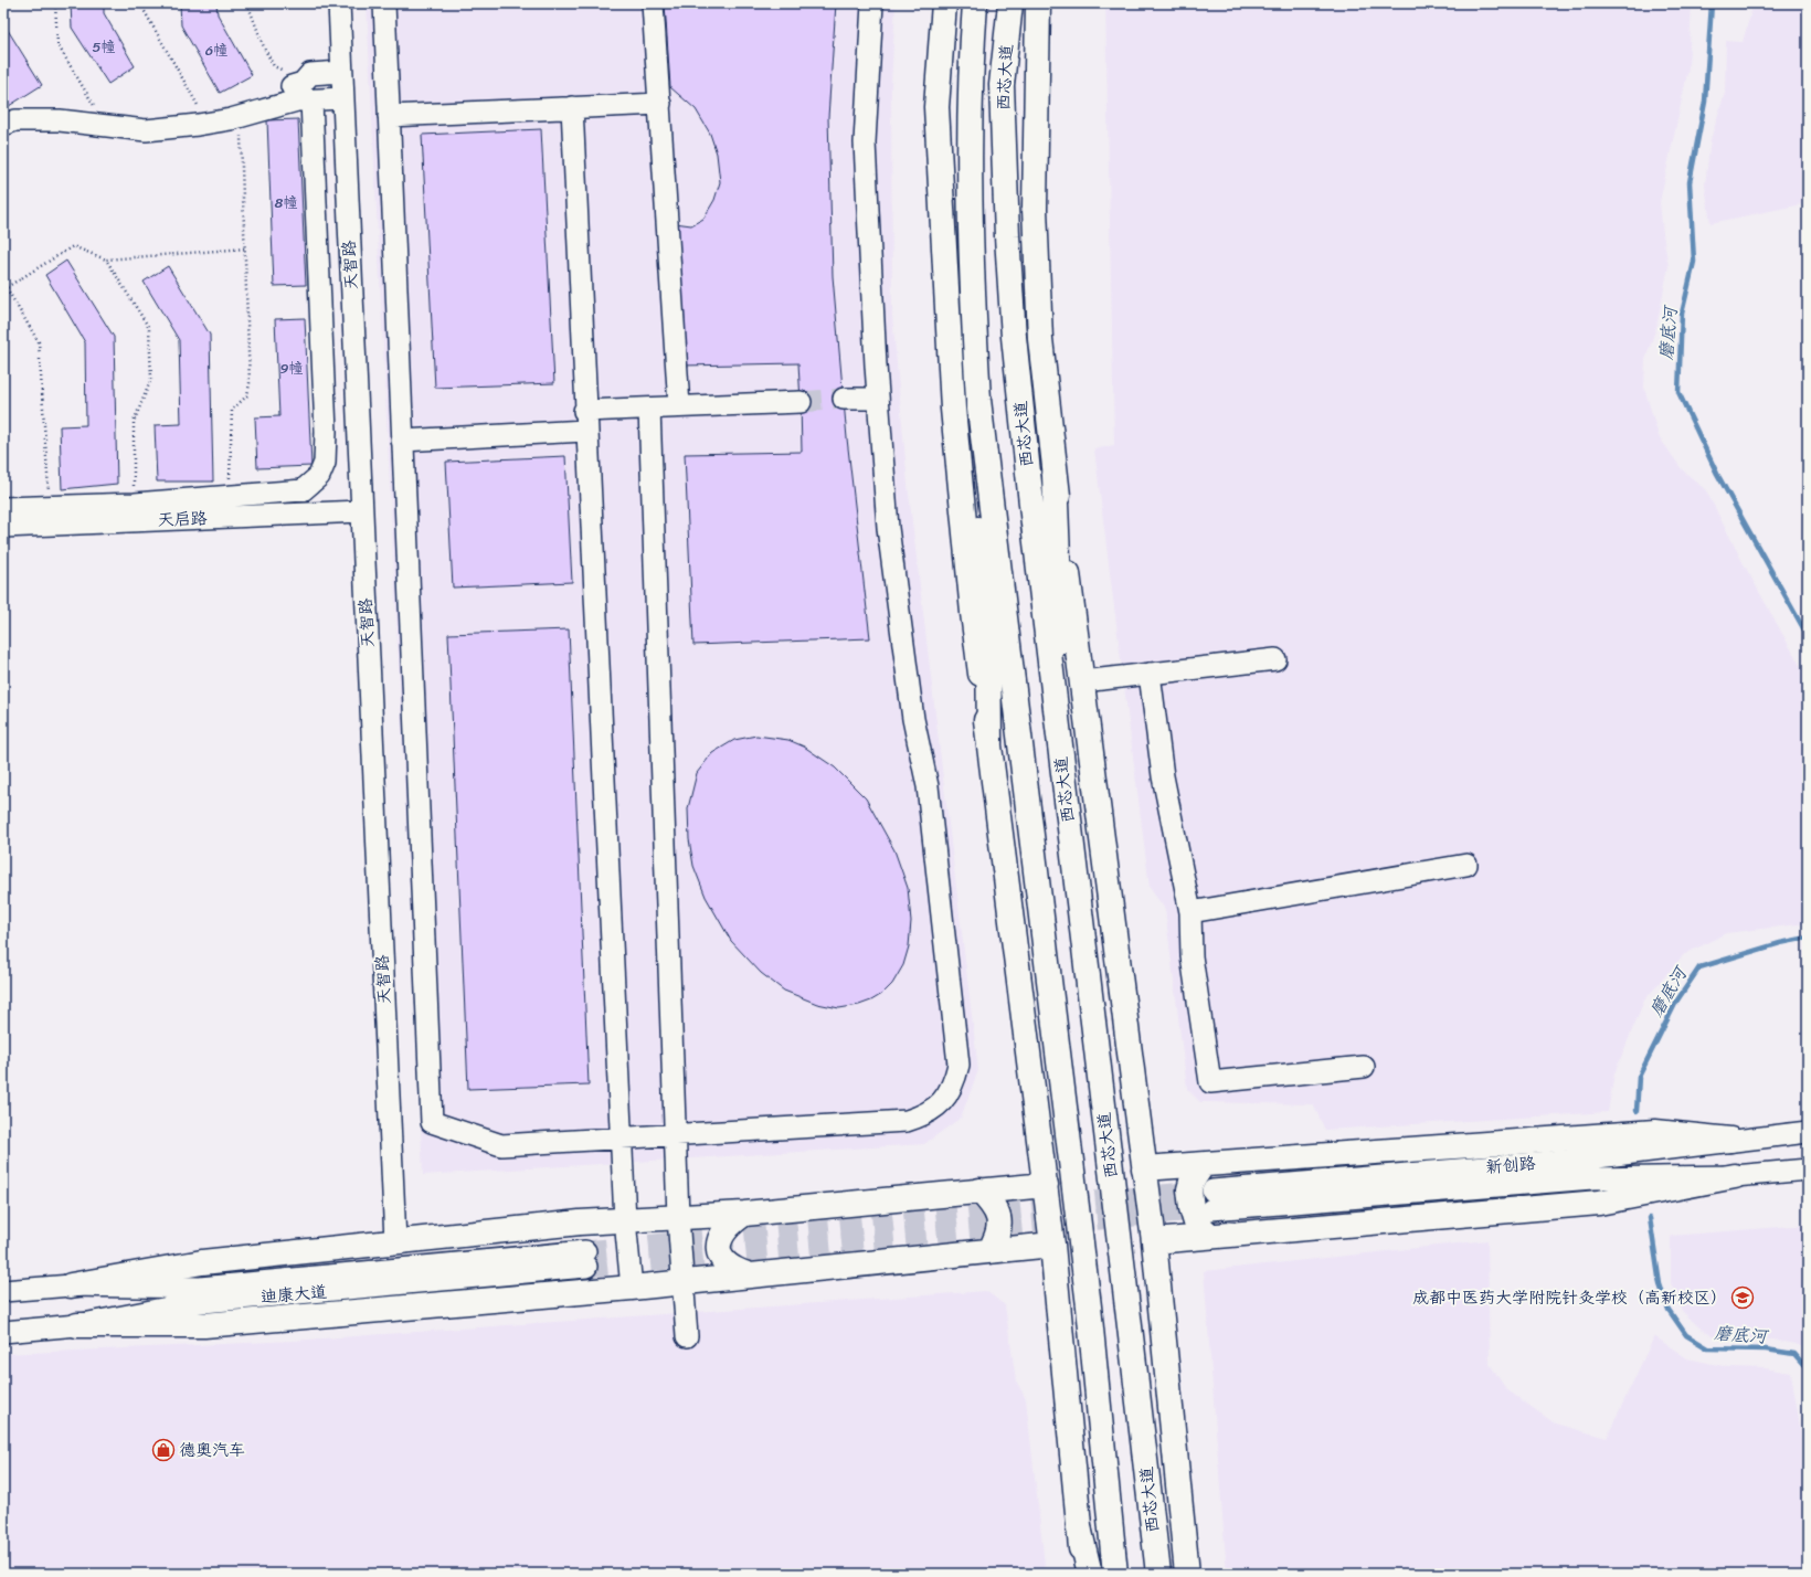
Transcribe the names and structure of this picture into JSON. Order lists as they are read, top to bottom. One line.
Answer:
{"streets":{"main road":["西芯大道"],"street":["天智路","天启路","新创路","迪康大道"]},"crossings":[["天智路","天启路"]],"water":["磨底河"],"places":{"school or university":["成都中医药大学附院针灸学校（高新校区）"],"shop":["德奥汽车"]},"house_numbers":["5幢","6幢","8幢","9幢"]}
